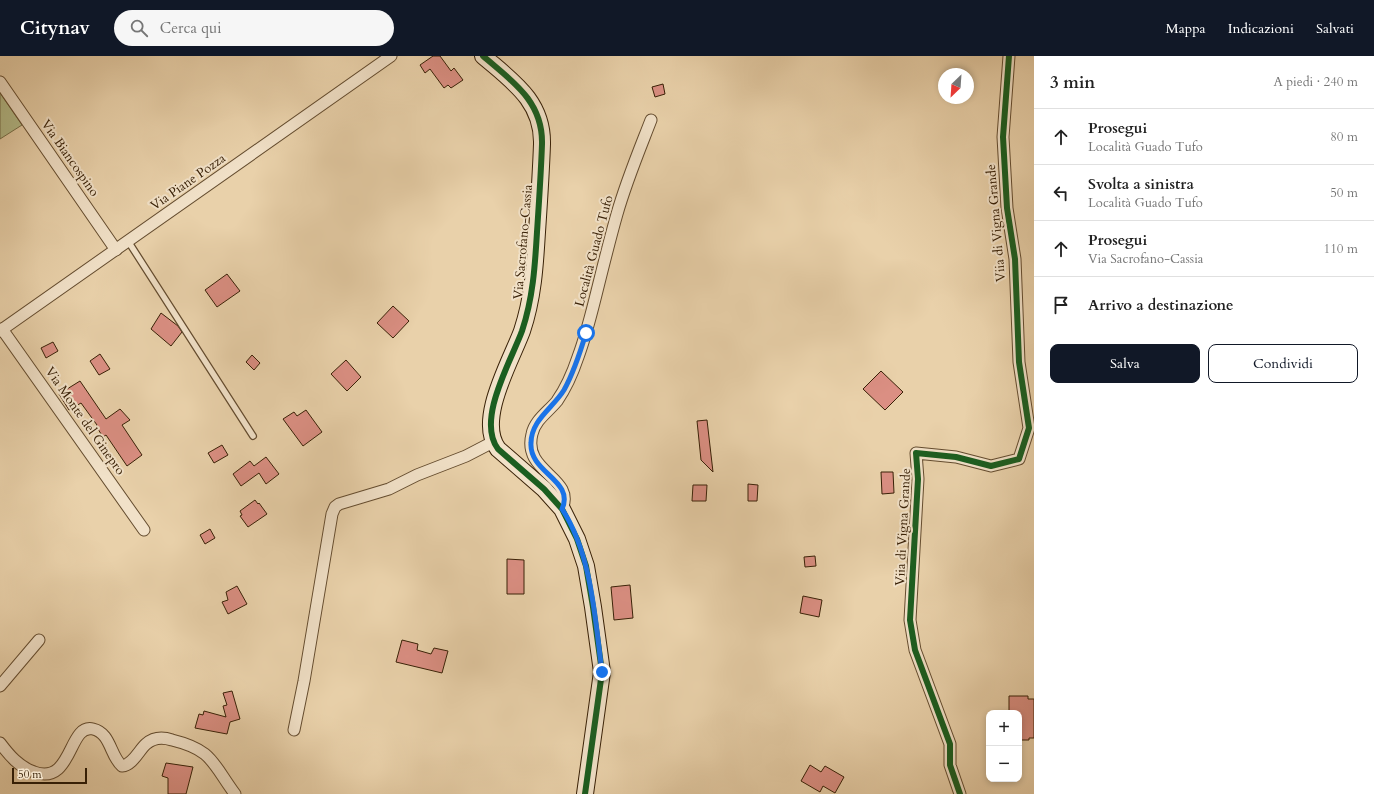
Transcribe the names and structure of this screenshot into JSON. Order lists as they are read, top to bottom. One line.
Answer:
{"streets":{"street":["Via Biancospino","Via Piane Pozza","Viia di Vigna Grande","Via Sacrofano-Cassia","Località Guado Tufo","Via Monte del Ginepro"]},"crossings":[["Via Biancospino","Via Piane Pozza"],["Via Piane Pozza","Via Monte del Ginepro"]],"scale_bar":"50 m","north":"bottom left","page":{"header":"Citynav","search":"Cerca qui","nav":["Mappa","Indicazioni","Salvati"],"heading":["3 min","A piedi · 240 m"],"list":[["Prosegui","Località Guado Tufo","80 m"],["Svolta a sinistra","Località Guado Tufo","50 m"],["Prosegui","Via Sacrofano-Cassia","110 m"],"Arrivo a destinazione"],"buttons":["Salva","Condividi"],"map_buttons":["+","−"],"scale":"50 m"}}
